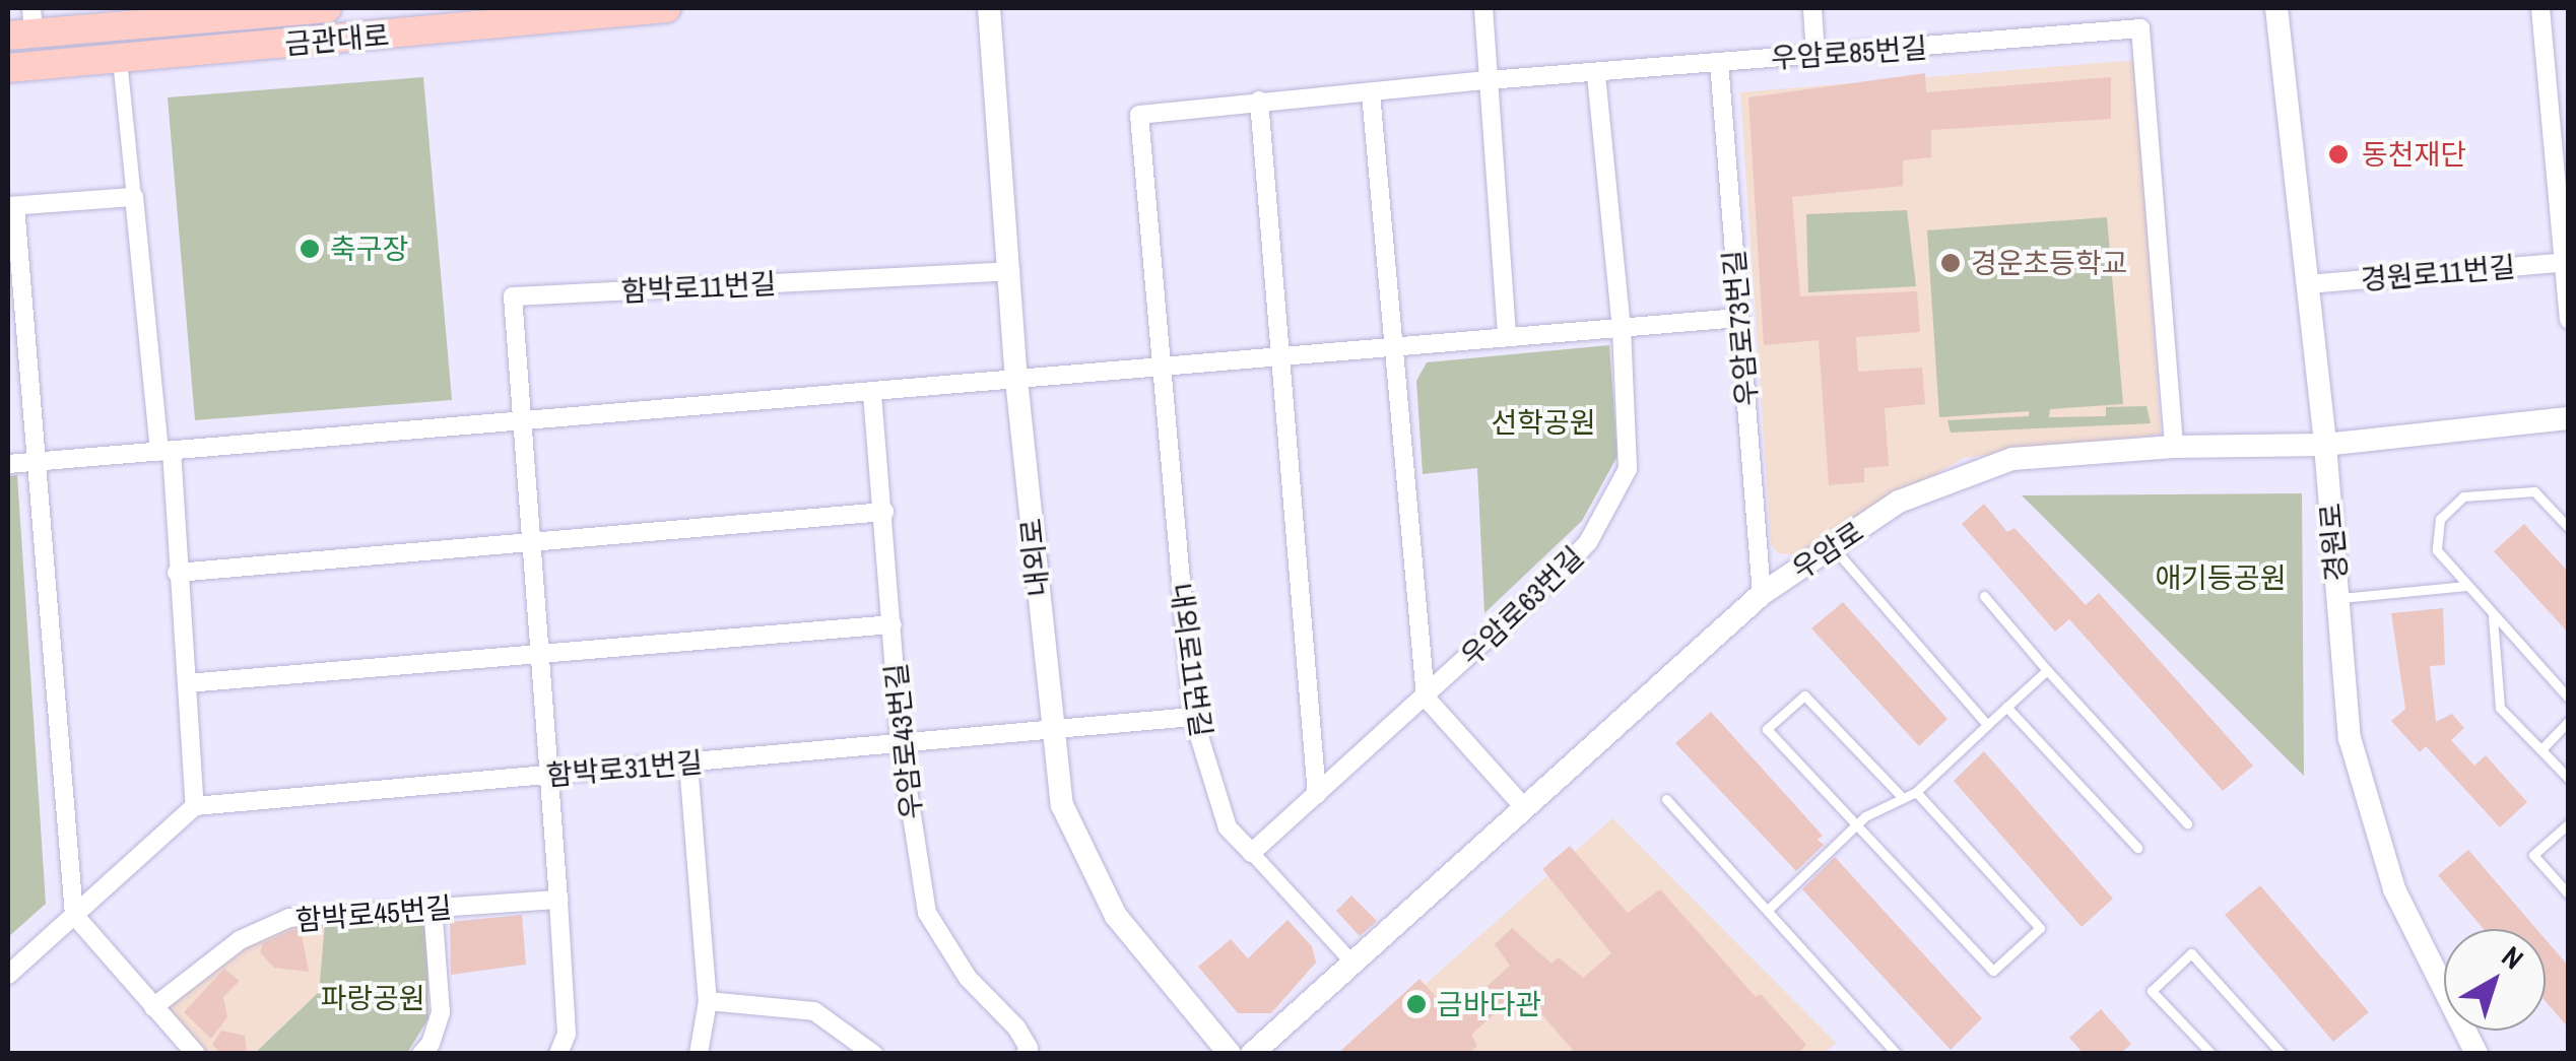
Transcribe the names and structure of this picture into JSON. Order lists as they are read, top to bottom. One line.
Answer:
{"streets":{"main road":["금관대로"],"street":["우암로85번길","경원로11번길","함박로11번길","우암로73번길","경원로","우암로","내외로","우암로63번길","내외로11번길","우암로43번길","함박로31번길","함박로45번길"]},"crossings":[["우암로85번길","우암로73번길"],["우암로85번길","우암로"],["우암로85번길","내외로11번길"],["경원로11번길","경원로"],["함박로11번길","내외로"],["우암로73번길","우암로"],["경원로","우암로"],["우암로","내외로11번길"],["내외로","함박로31번길"],["우암로63번길","내외로11번길"],["내외로11번길","함박로31번길"],["우암로43번길","함박로31번길"]],"parks":["선학공원","애기등공원","파랑공원"],"places":["동천재단","축구장","경운초등학교","금바다관"],"north":"top right"}
